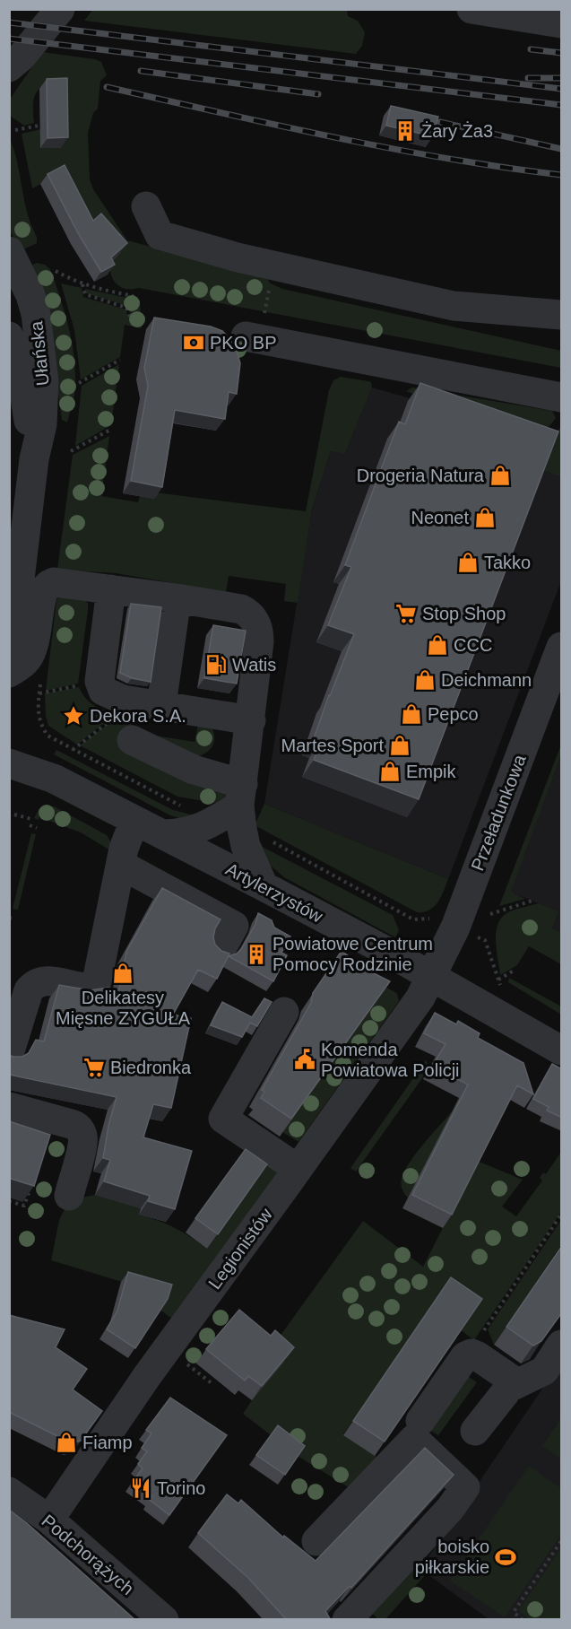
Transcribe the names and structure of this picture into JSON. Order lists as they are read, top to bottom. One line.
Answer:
{"streets":{"street":["Ułańska","Przeładunkowa","Artylerzystów","Legionistów","Podchorążych"]},"crossings":[["Przeładunkowa","Artylerzystów"],["Przeładunkowa","Legionistów"],["Artylerzystów","Legionistów"],["Legionistów","Podchorążych"]],"places":{"building":["Żary Ża3","Powiatowe Centrum Pomocy Rodzinie"],"bank":["PKO BP"],"shop":["Drogeria Natura","Neonet","Takko","CCC","Deichmann","Pepco","Martes Sport","Empik","Delikatesy Mięsne ZYGUŁA","Fiamp"],"supermarket":["Stop Shop","Biedronka"],"fuel station":["Watis"],"place":["Dekora S.A."],"public building":["Komenda Powiatowa Policji"],"restaurant":["Torino"],"sports":["boisko piłkarskie"]}}
